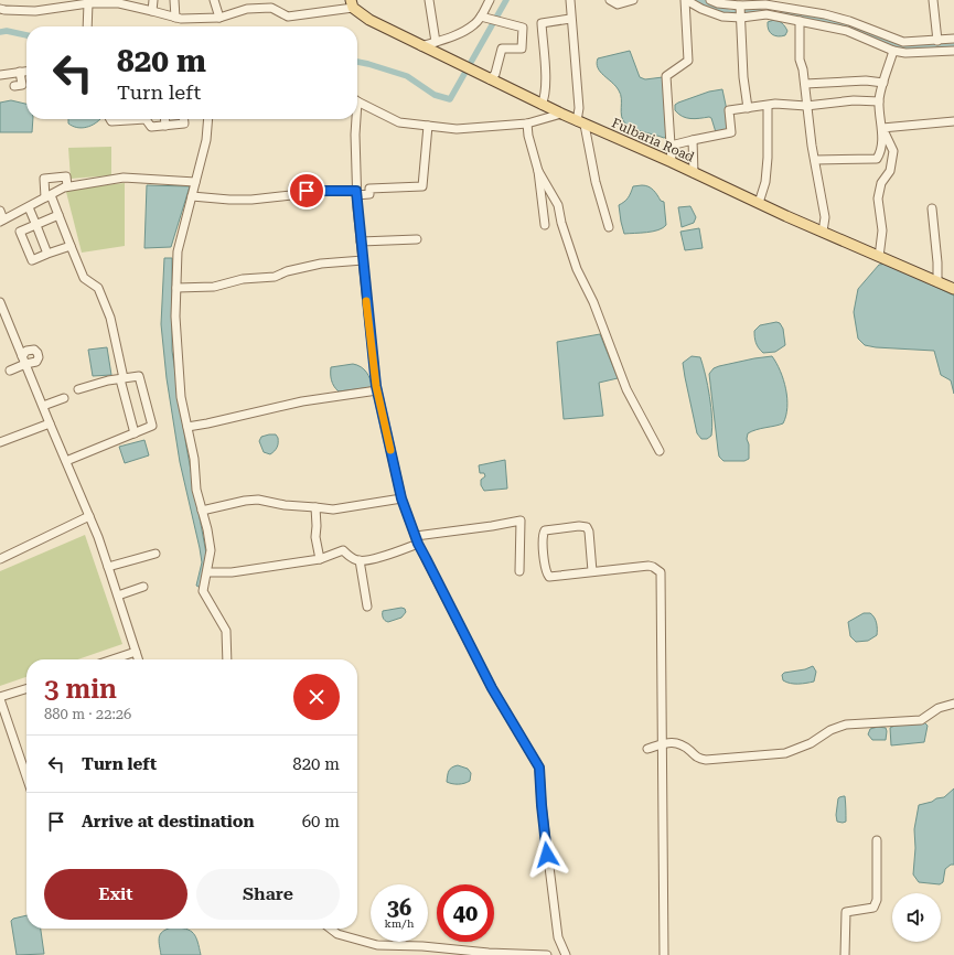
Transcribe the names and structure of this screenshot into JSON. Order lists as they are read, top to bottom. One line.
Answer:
{"streets":{"main road":["Fulbaria Road"]},"page":{"turn":["820 m","Turn left"],"heading":["3 min","880 m · 22:26"],"list":[{"name":"Turn left","value":"820 m"},{"name":"Arrive at destination","value":"60 m"}],"buttons":["Exit","Share"],"speed":"36 km/h","limit":"40"}}
